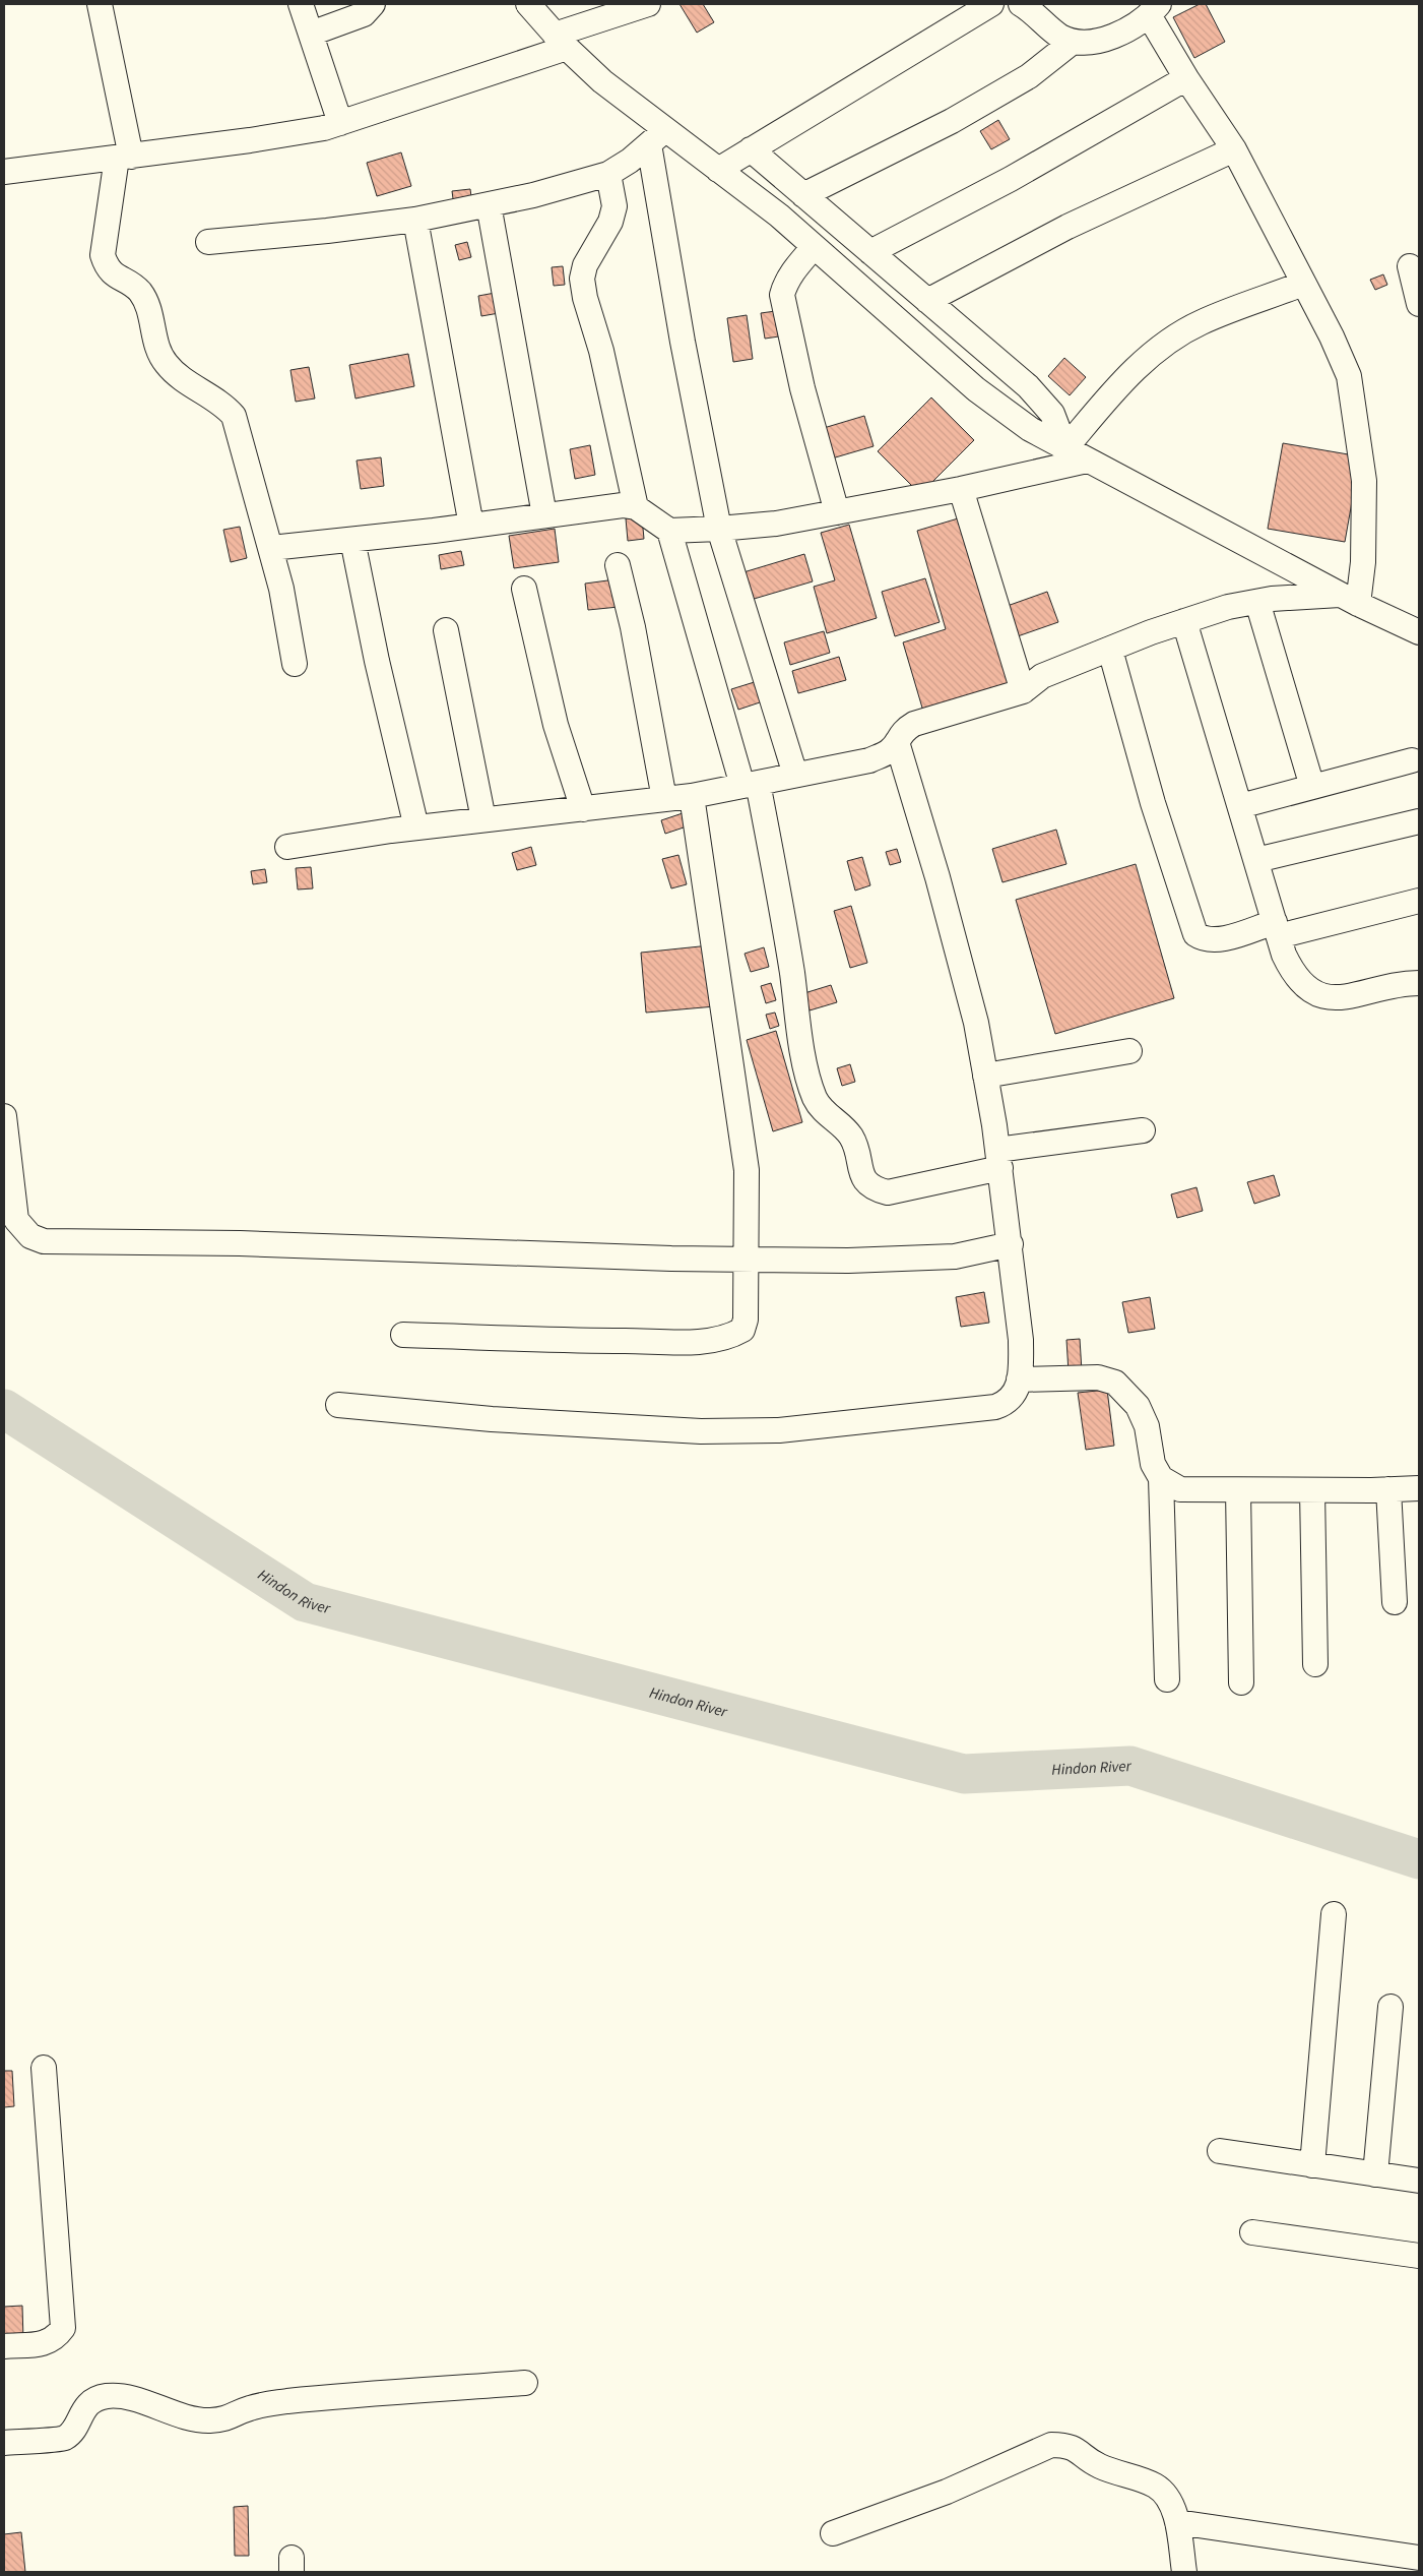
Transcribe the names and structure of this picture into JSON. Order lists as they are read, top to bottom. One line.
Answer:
{"water":["Hindon River"]}
